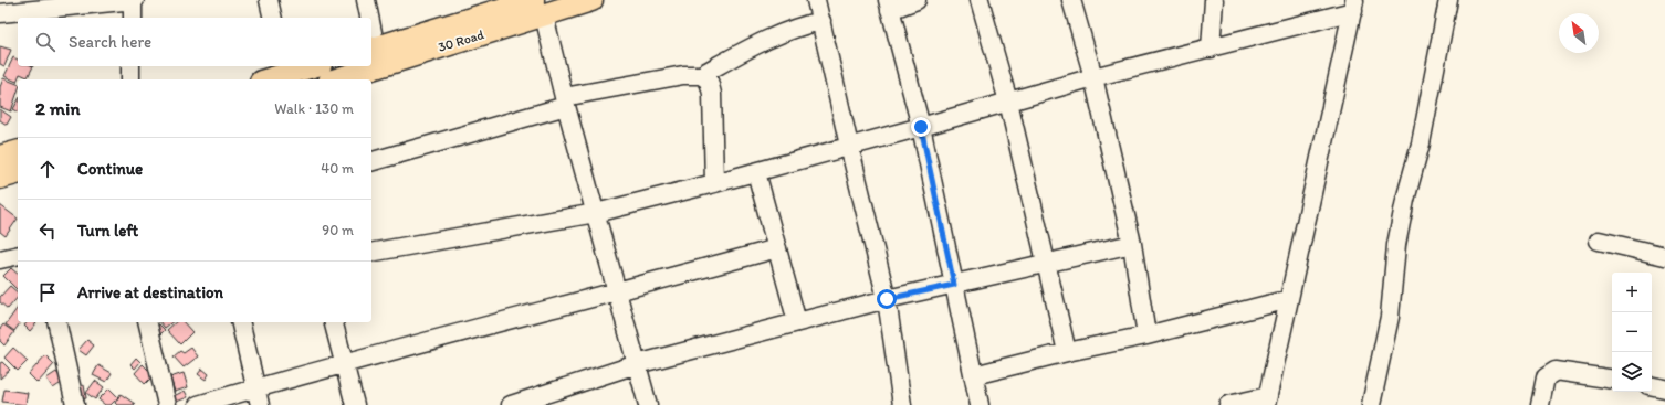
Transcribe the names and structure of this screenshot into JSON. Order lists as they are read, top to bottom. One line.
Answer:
{"streets":{"main road":["30 Road"]},"north":"top left","page":{"search":"Search here","heading":["2 min","Walk · 130 m"],"list":[["Continue","40 m"],["Turn left","90 m"],"Arrive at destination"],"map_buttons":["+","−"]}}
